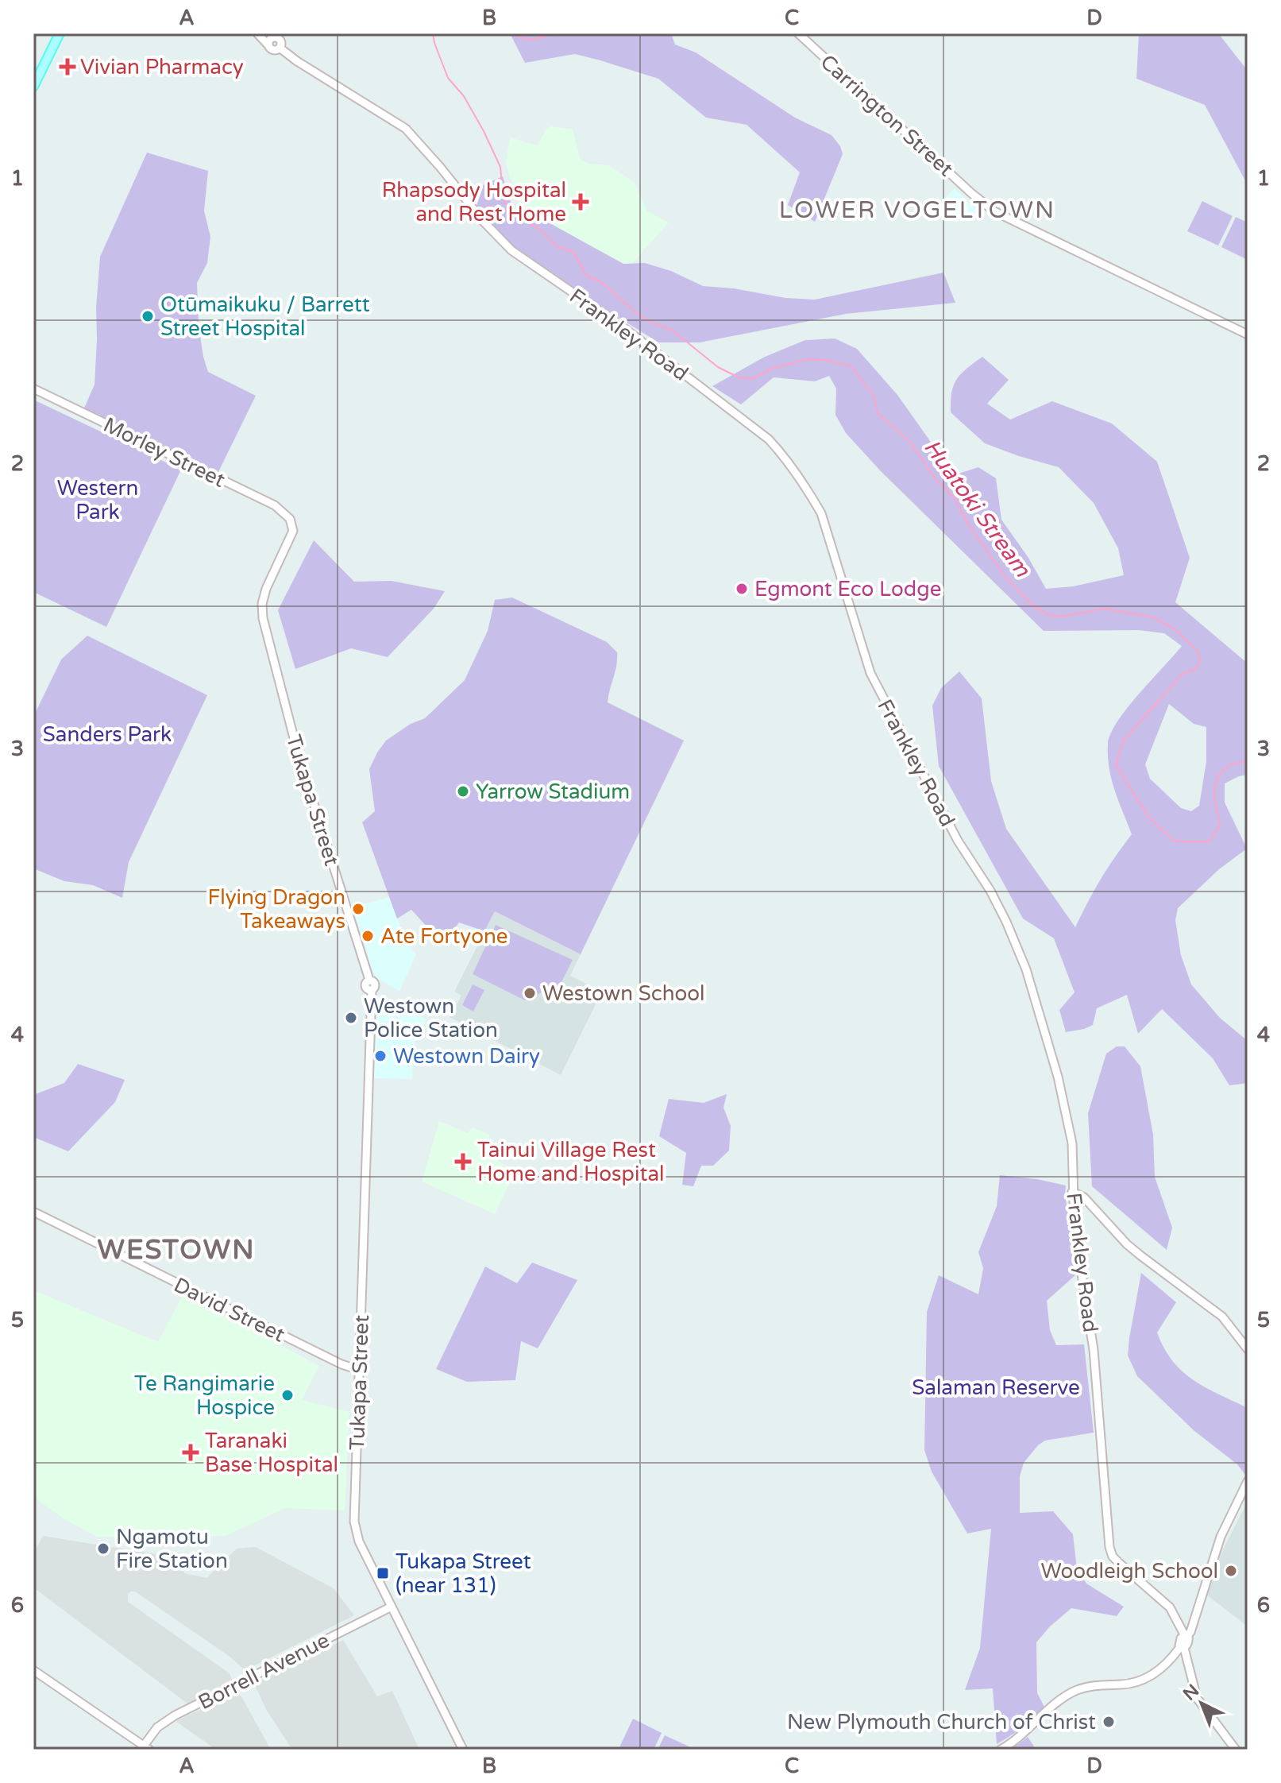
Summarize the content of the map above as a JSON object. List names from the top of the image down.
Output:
{
  "streets": {
    "street": [
      "Carrington Street",
      "Frankley Road",
      "Morley Street",
      "Tukapa Street",
      "David Street",
      "Borrell Avenue"
    ]
  },
  "crossings": [
    ["Morley Street", "Tukapa Street"],
    ["Tukapa Street", "David Street"],
    ["Tukapa Street", "Borrell Avenue"]
  ],
  "districts": ["LOWER VOGELTOWN", "WESTOWN"],
  "water": ["Huatoki Stream"],
  "parks": ["Western Park", "Sanders Park", "Salaman Reserve"],
  "places": {
    "health": [
      "Vivian Pharmacy",
      "Rhapsody Hospital and Rest Home",
      "Tainui Village Rest Home and Hospital",
      "Taranaki Base Hospital"
    ],
    "other": [
      "Otūmaikuku / Barrett Street Hospital",
      "Egmont Eco Lodge",
      "Yarrow Stadium",
      "Flying Dragon Takeaways",
      "Ate Fortyone",
      "Westown School",
      "Westown Police Station",
      "Westown Dairy",
      "Te Rangimarie Hospice",
      "Ngamotu Fire Station",
      "Woodleigh School",
      "New Plymouth Church of Christ"
    ],
    "transit": ["Tukapa Street (near 131)"]
  },
  "north": "top left",
  "grid": {
    "columns": [
      "A",
      "B",
      "C",
      "D"
    ],
    "rows": [
      "1",
      "2",
      "3",
      "4",
      "5",
      "6"
    ]
  }
}
